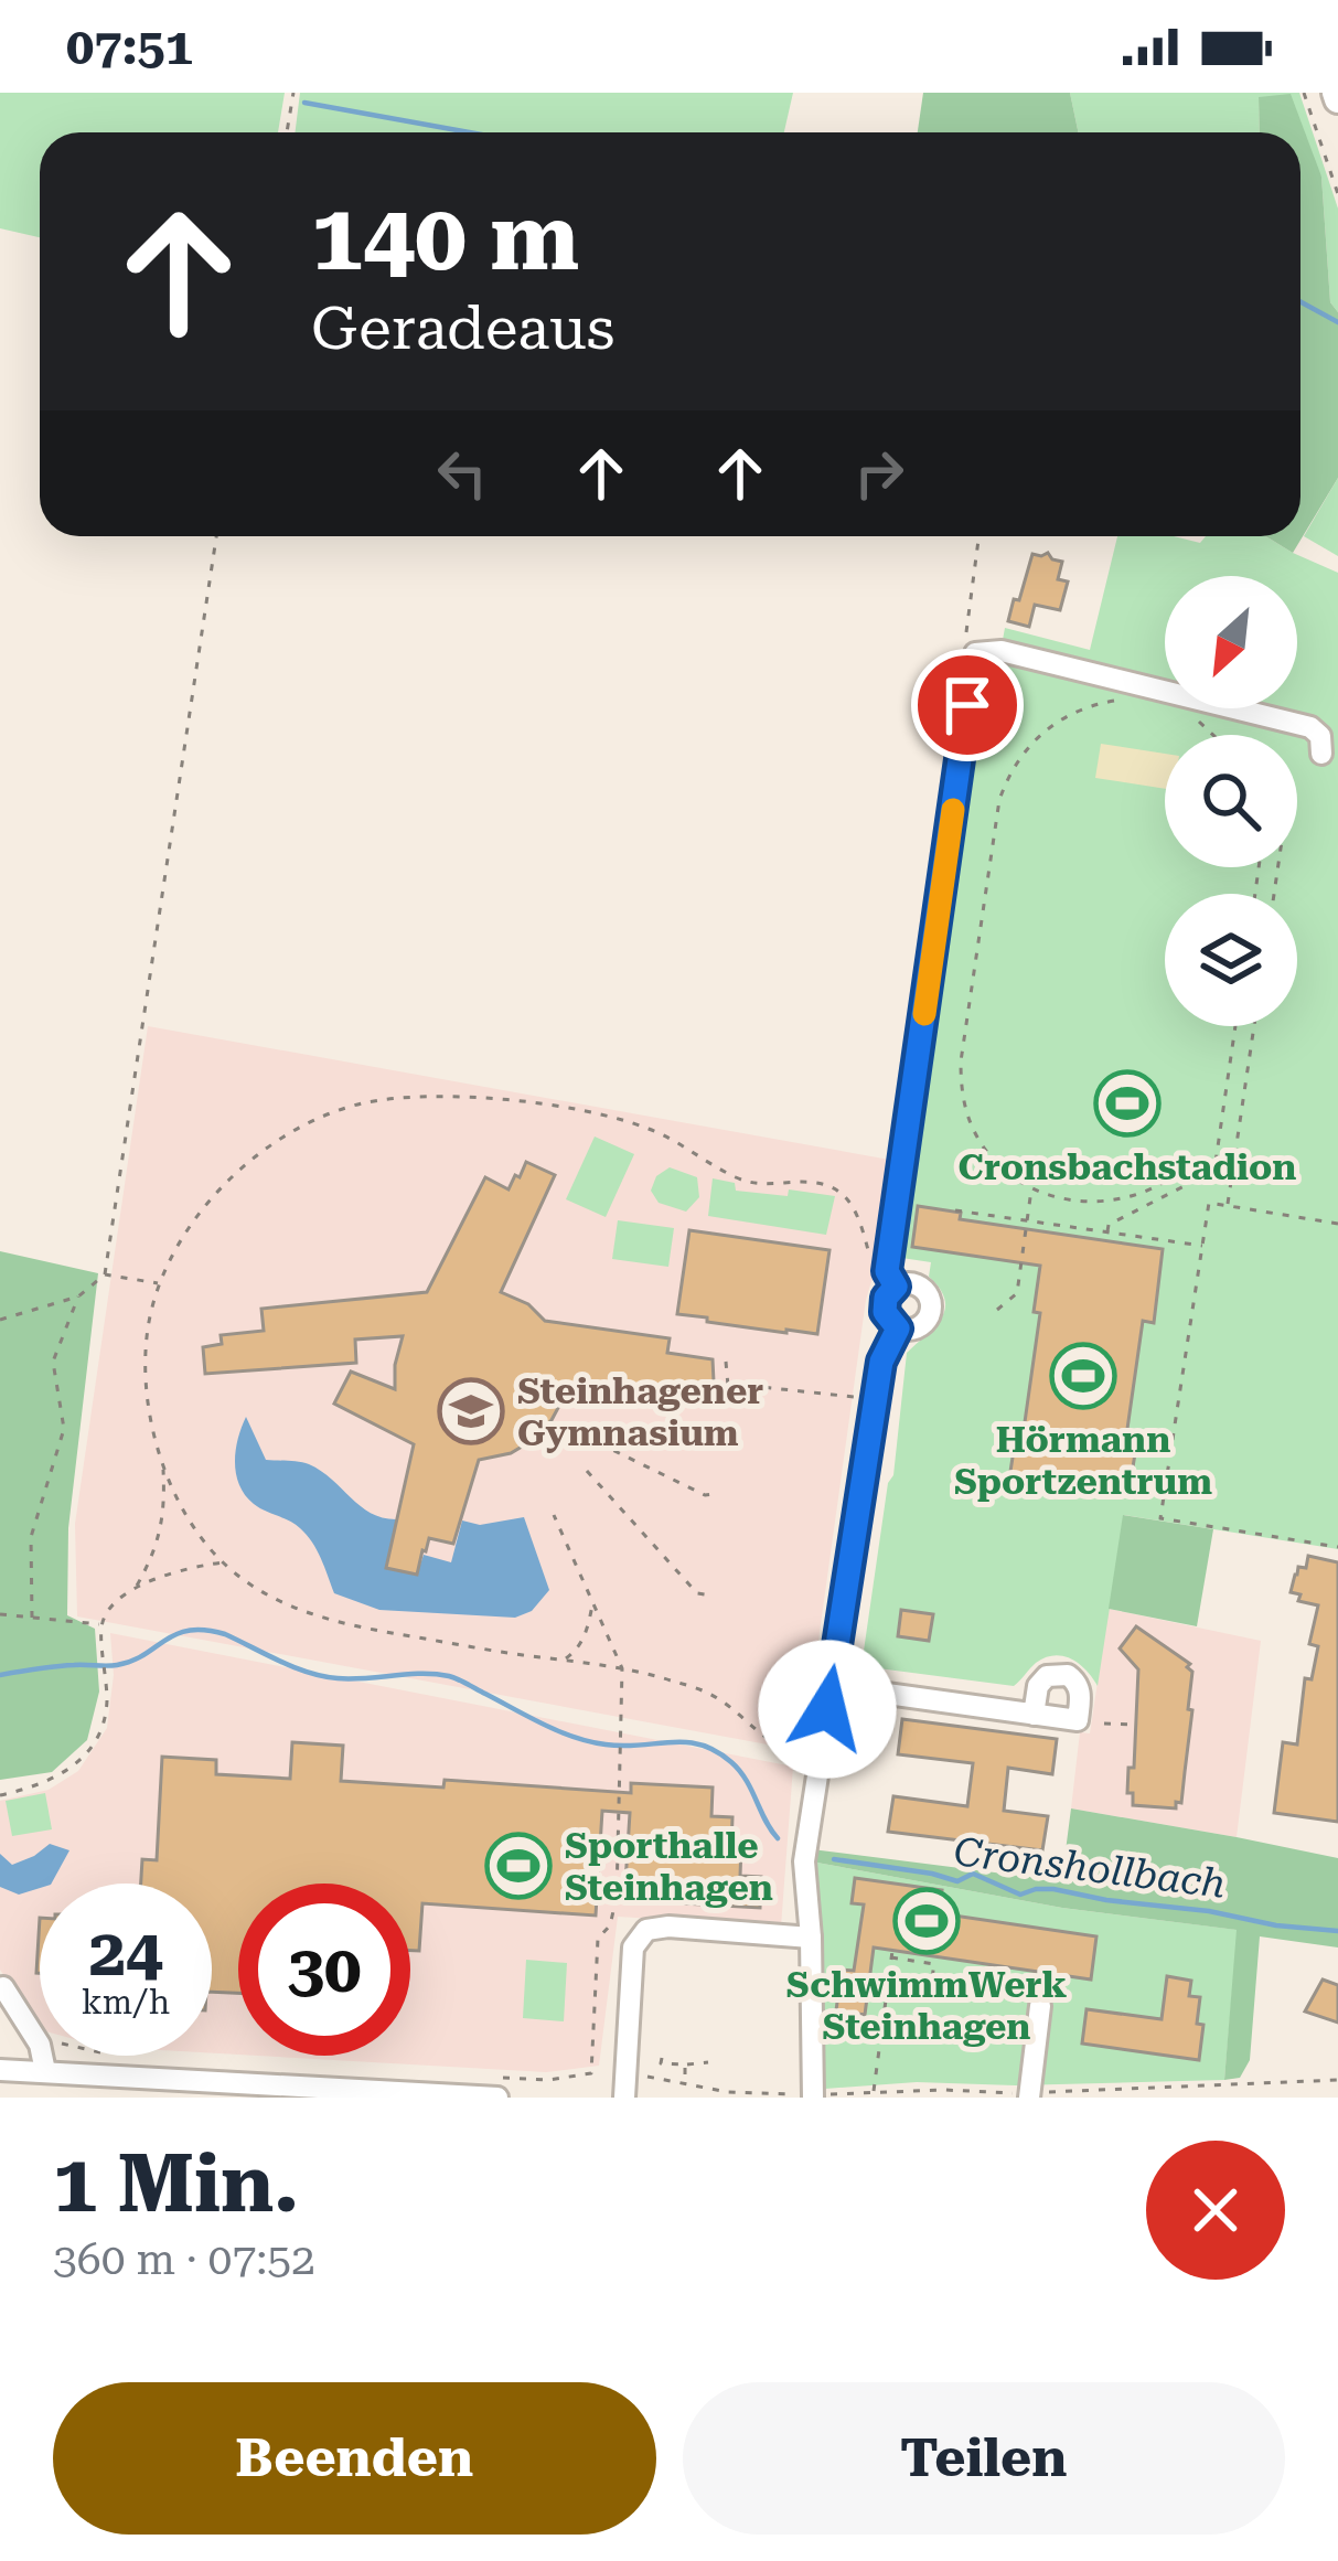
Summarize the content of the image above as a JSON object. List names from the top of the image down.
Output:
{
  "water": ["Cronshollbach"],
  "places": {
    "sports": [
      "Cronsbachstadion",
      "Hörmann Sportzentrum",
      "Sporthalle Steinhagen",
      "SchwimmWerk Steinhagen"
    ],
    "school or university": ["Steinhagener Gymnasium"]
  },
  "north": "bottom left",
  "page": {
    "status": "07:51",
    "turn": ["140 m", "Geradeaus"],
    "speed": "24 km/h",
    "limit": "30",
    "heading": ["1 Min.", "360 m · 07:52"],
    "buttons": ["Beenden", "Teilen"]
  }
}
